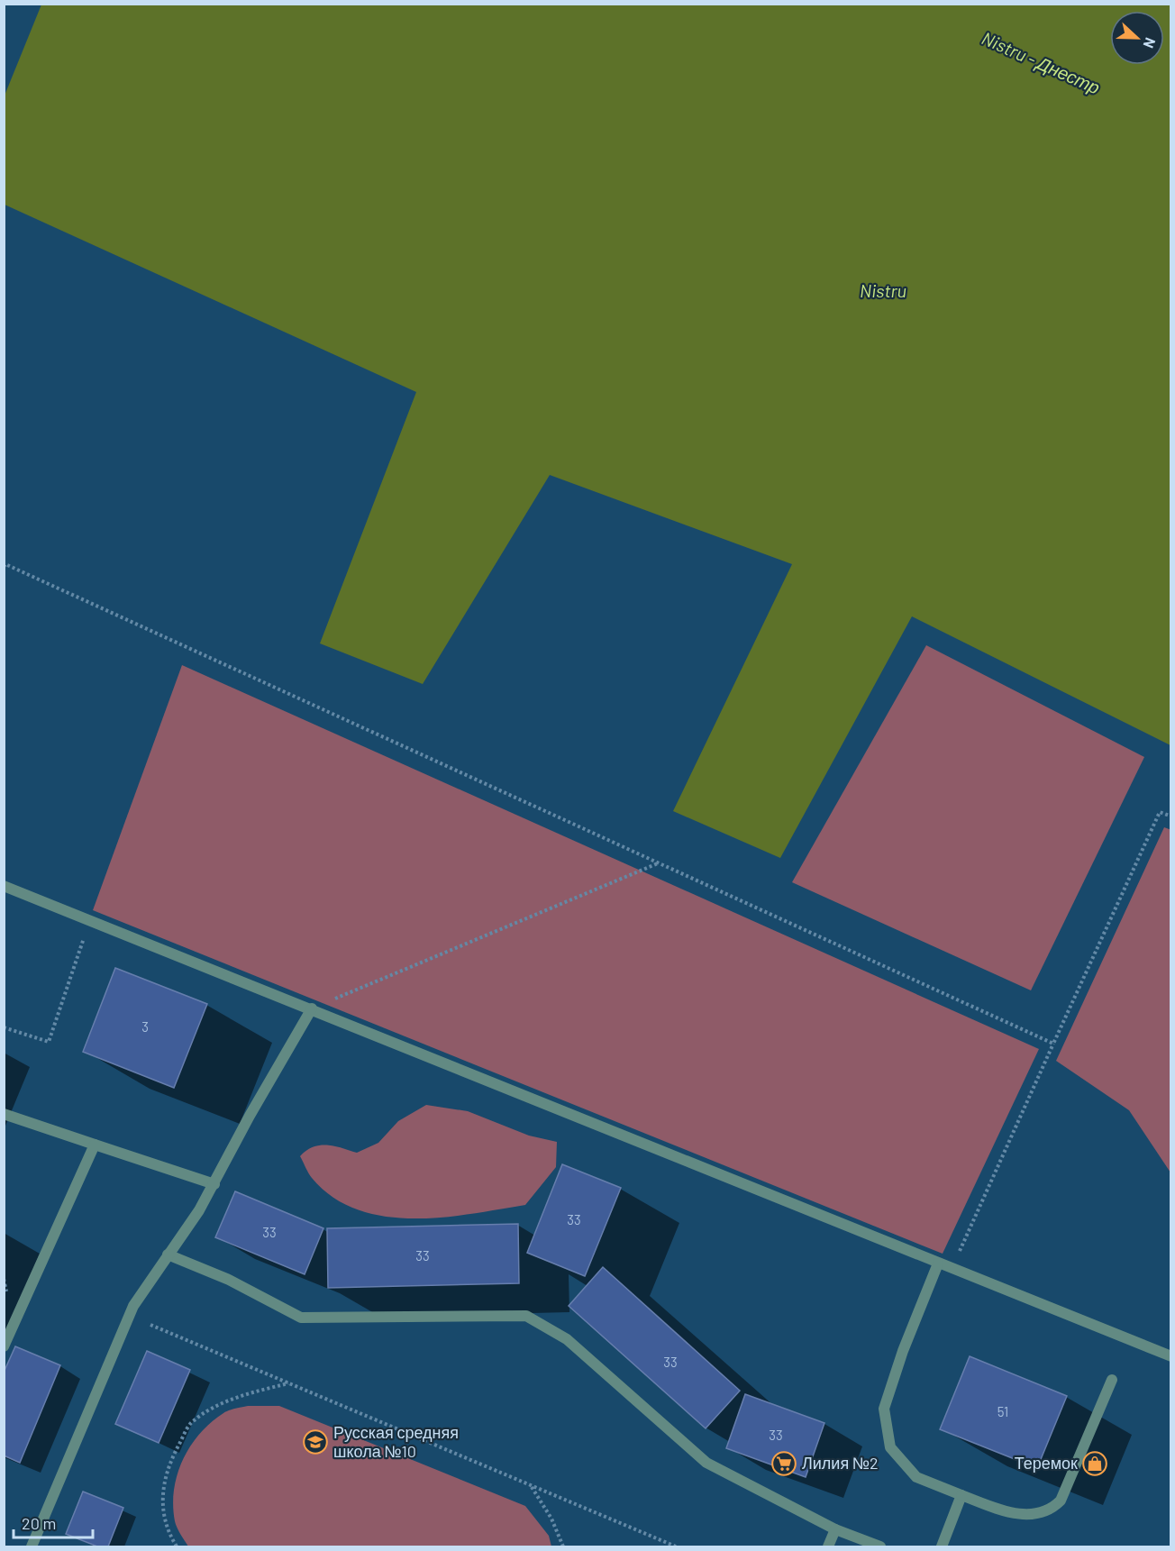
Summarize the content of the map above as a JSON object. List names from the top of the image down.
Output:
{
  "water": ["Nistru - Днестр", "Nistru"],
  "places": {
    "school or university": ["Русская средняя школа №10"],
    "supermarket": ["Лилия №2"],
    "shop": ["Теремок"]
  },
  "house_numbers": [
    "3",
    "33",
    "33",
    "33",
    "33",
    "51",
    "33"
  ],
  "scale_bar": "20 m",
  "north": "right"
}
